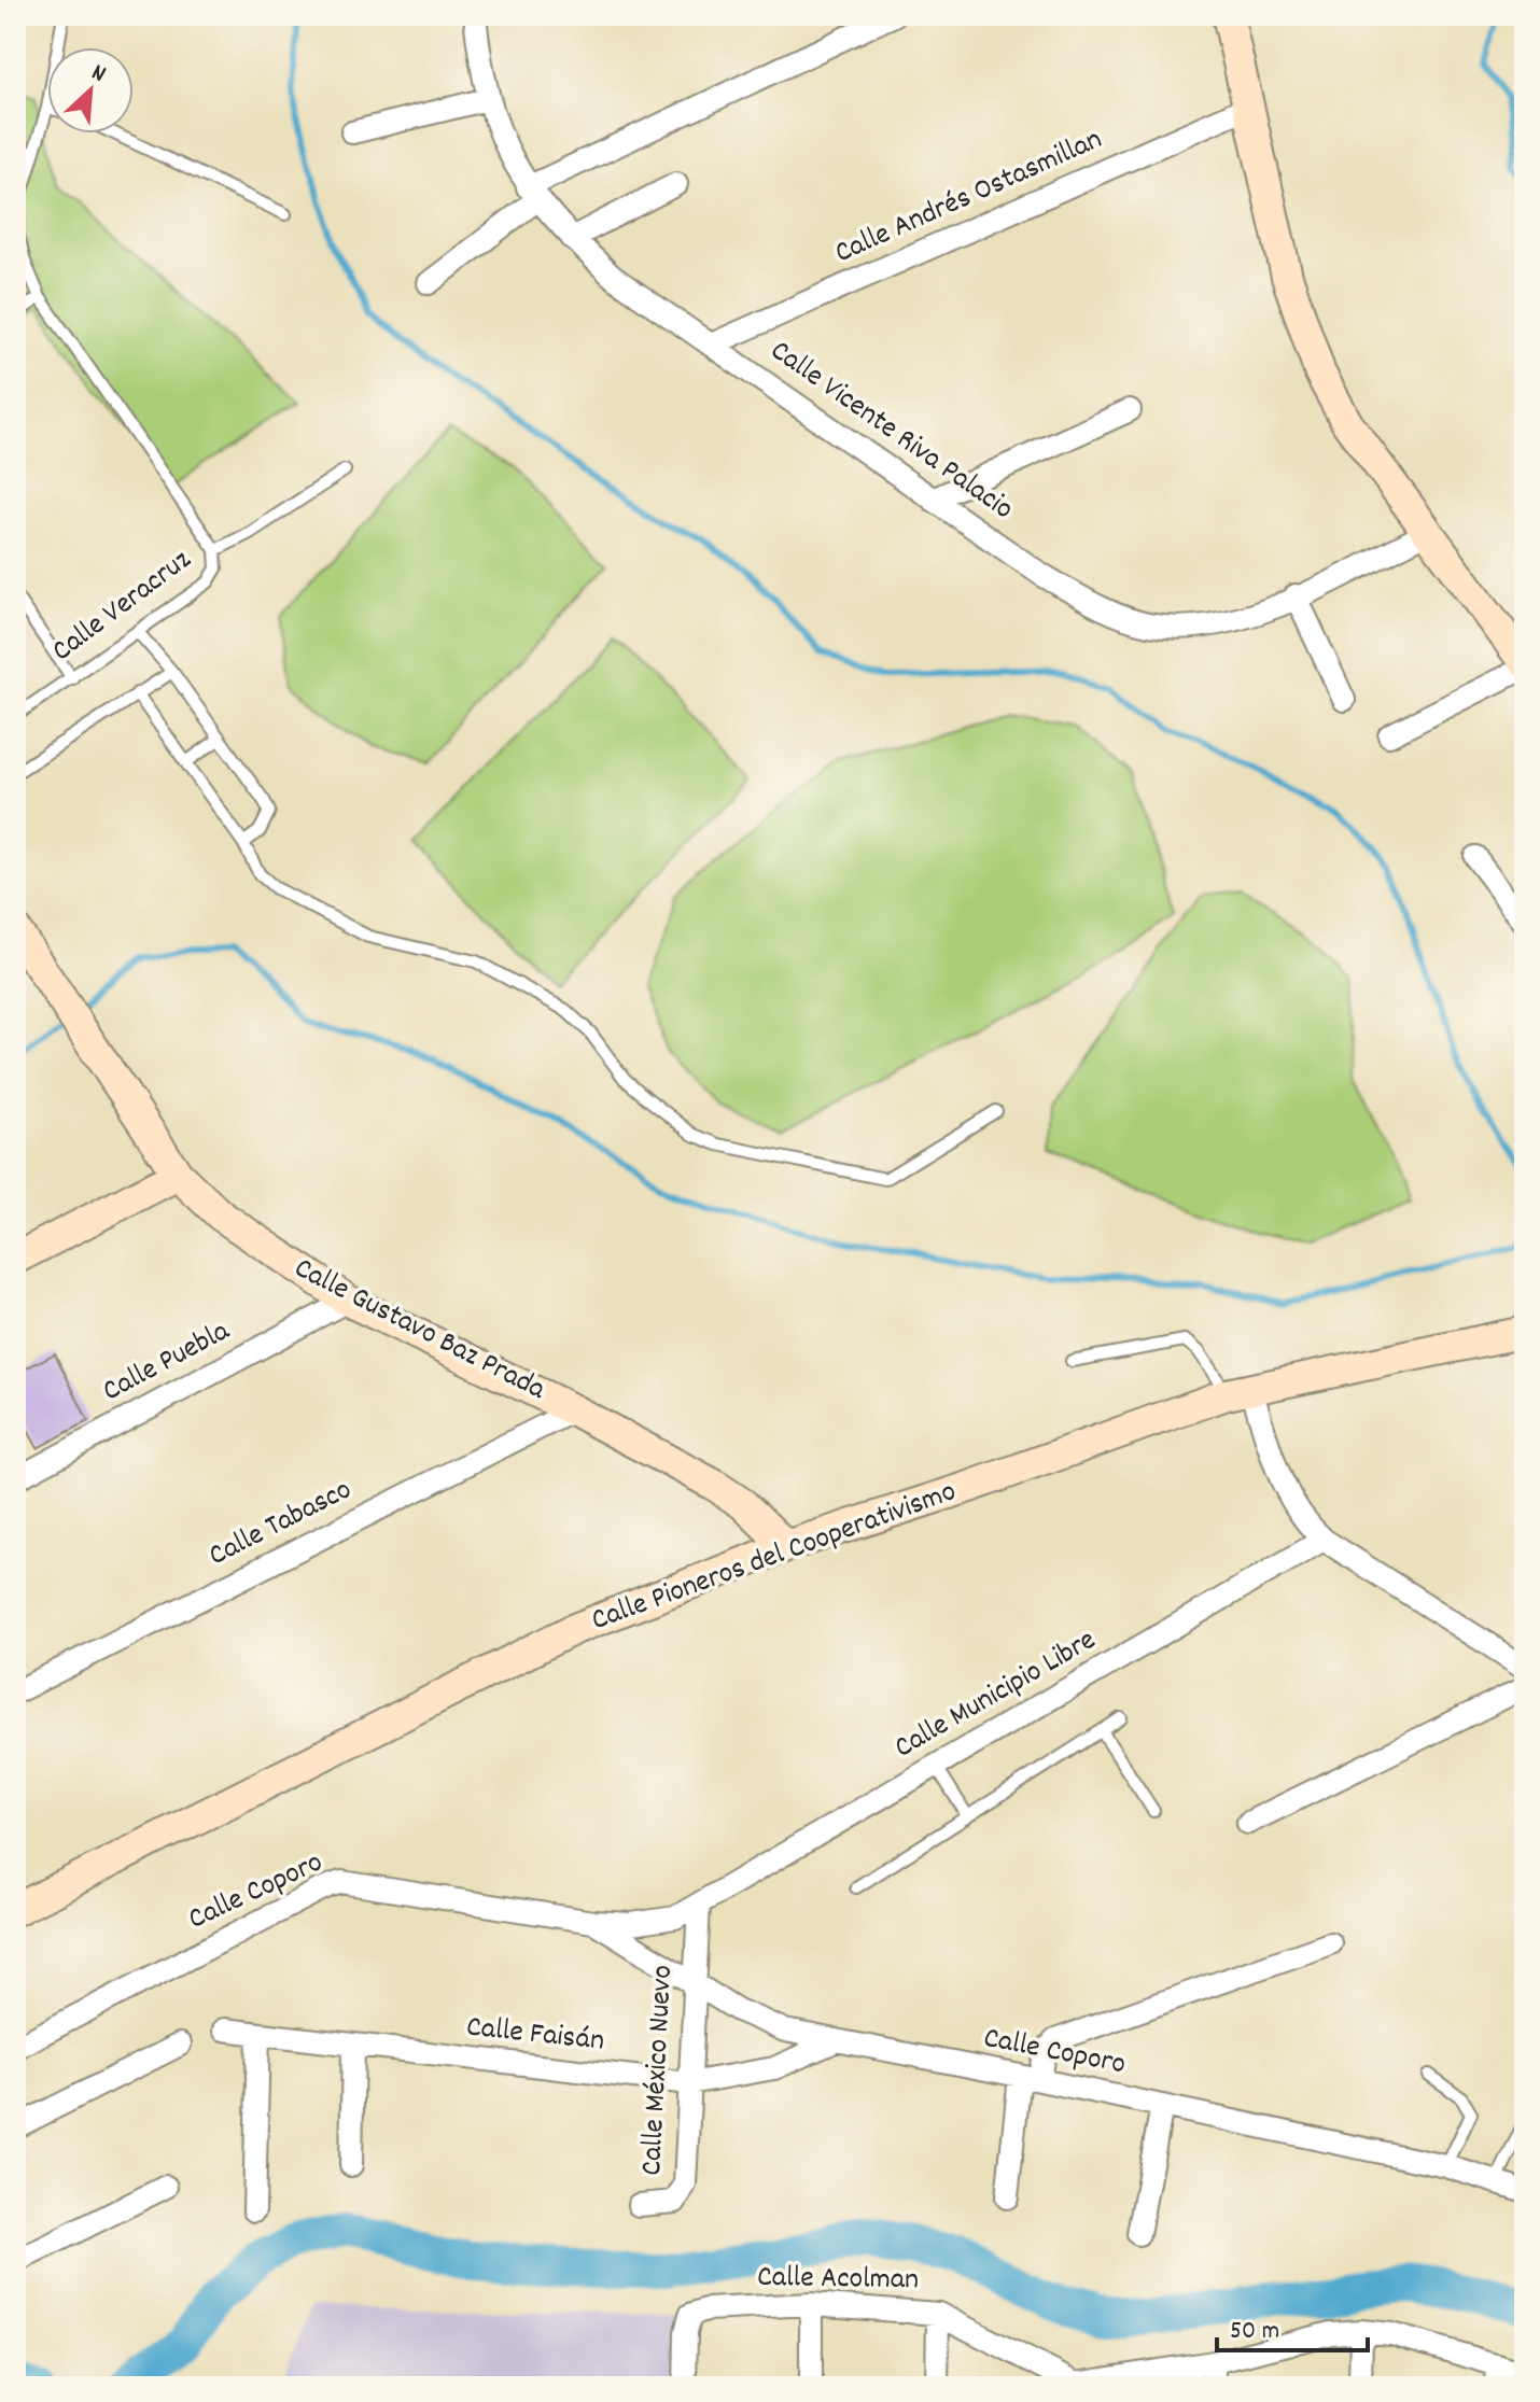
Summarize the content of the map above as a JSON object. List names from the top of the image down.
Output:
{
  "streets": {
    "street": [
      "Calle Andrés Ostasmillan",
      "Calle Vicente Riva Palacio",
      "Calle Gustavo Baz Prada",
      "Calle Puebla",
      "Calle Tabasco",
      "Calle Pioneros del Cooperativismo",
      "Calle Municipio Libre",
      "Calle Coporo",
      "Calle Faisán",
      "Calle México Nuevo",
      "Calle Acolman"
    ],
    "lane": ["Calle Veracruz"]
  },
  "crossings": [
    ["Calle Andrés Ostasmillan", "Calle Vicente Riva Palacio"],
    ["Calle Gustavo Baz Prada", "Calle Puebla"],
    ["Calle Gustavo Baz Prada", "Calle Tabasco"],
    ["Calle Gustavo Baz Prada", "Calle Pioneros del Cooperativismo"],
    ["Calle Municipio Libre", "Calle Coporo"],
    ["Calle Municipio Libre", "Calle México Nuevo"],
    ["Calle Coporo", "Calle Faisán"],
    ["Calle Coporo", "Calle México Nuevo"],
    ["Calle Faisán", "Calle México Nuevo"]
  ],
  "scale_bar": "50 m",
  "north": "top right"
}
